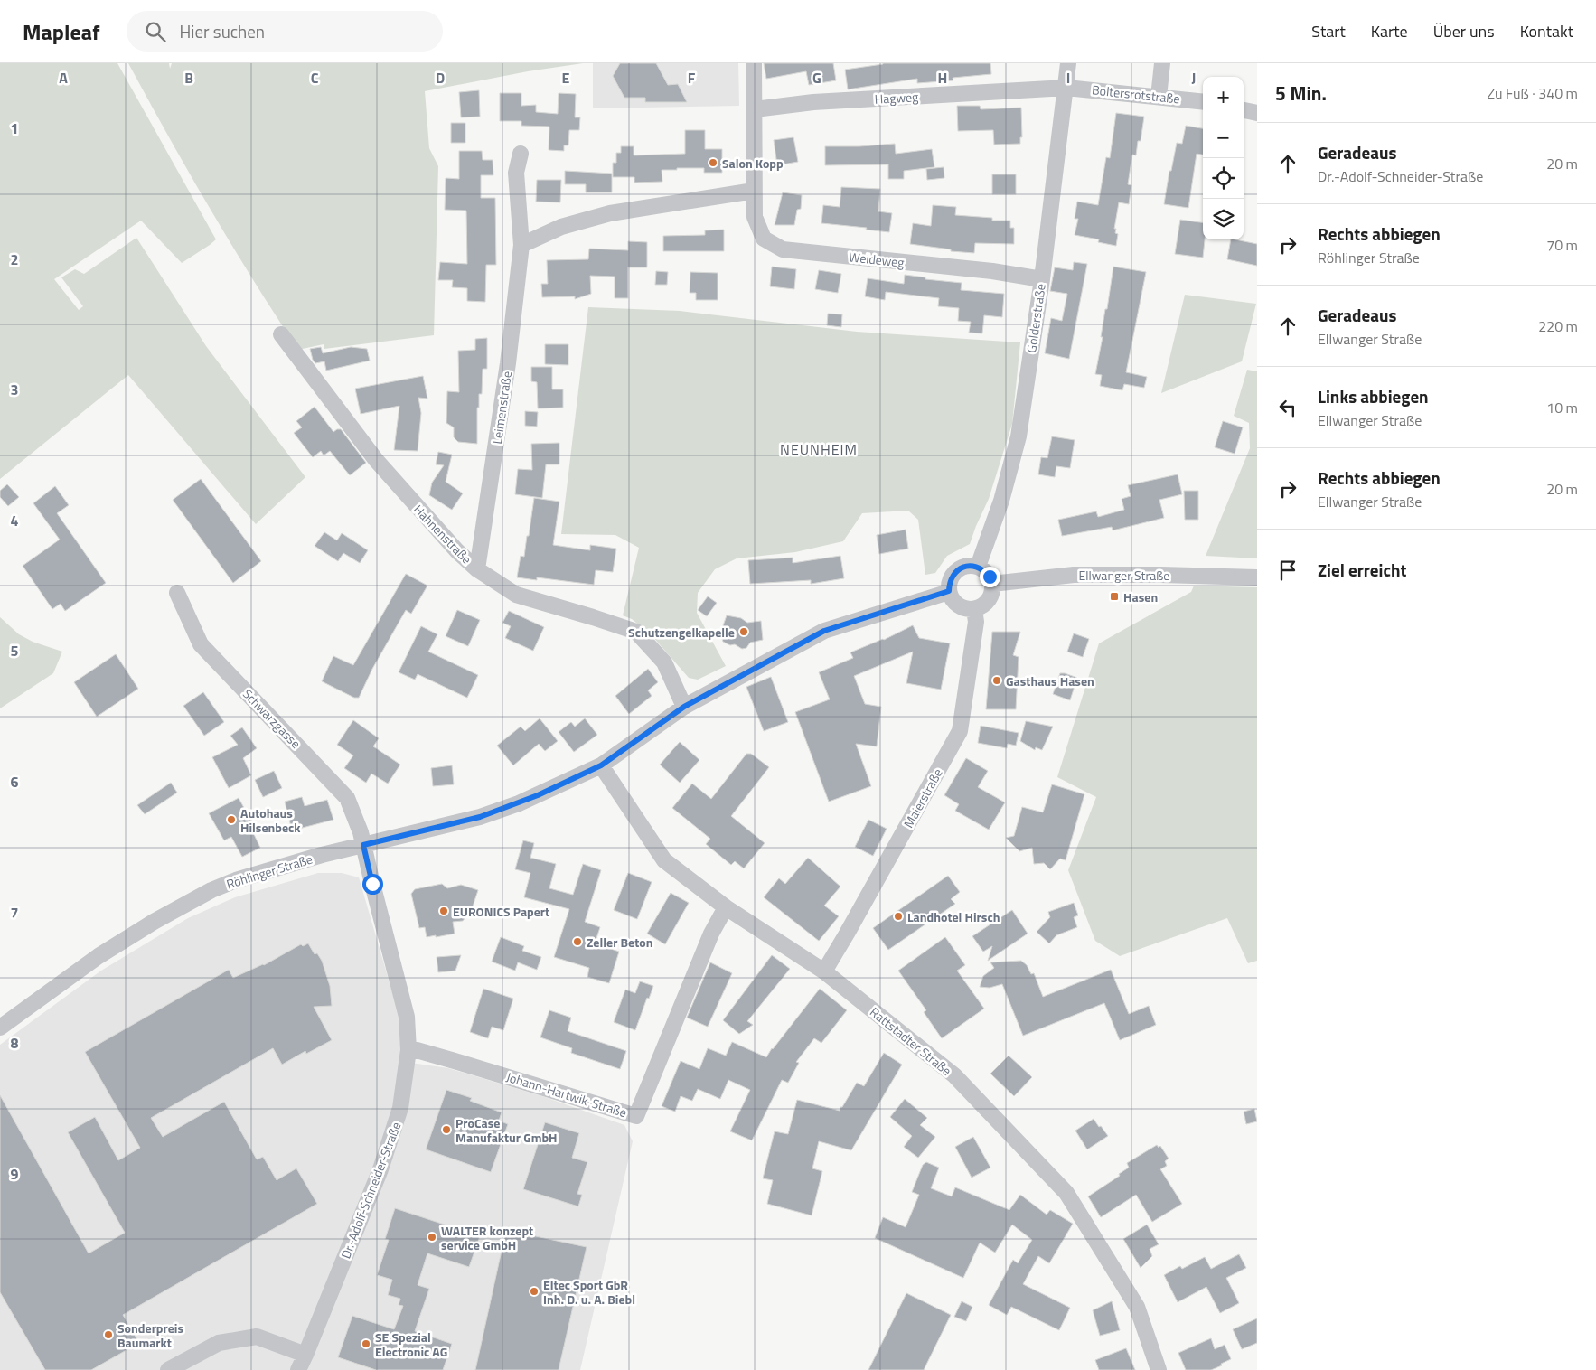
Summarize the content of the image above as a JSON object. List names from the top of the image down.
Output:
{
  "streets": {
    "street": [
      "Boltersrotstraße",
      "Hagweg",
      "Weideweg",
      "Golderstraße",
      "Leimenstraße",
      "Hahnenstraße",
      "Ellwanger Straße",
      "Schwarzgasse",
      "Maierstraße",
      "Röhlinger Straße",
      "Rattstadter Straße",
      "Johann-Hartwik-Straße",
      "Dr.-Adolf-Schneider-Straße"
    ]
  },
  "crossings": [
    ["Boltersrotstraße", "Hagweg"],
    ["Boltersrotstraße", "Golderstraße"],
    ["Hagweg", "Weideweg"],
    ["Hagweg", "Golderstraße"],
    ["Weideweg", "Golderstraße"],
    ["Golderstraße", "Ellwanger Straße"],
    ["Golderstraße", "Maierstraße"],
    ["Leimenstraße", "Hahnenstraße"],
    ["Ellwanger Straße", "Maierstraße"],
    ["Schwarzgasse", "Röhlinger Straße"],
    ["Schwarzgasse", "Dr.-Adolf-Schneider-Straße"],
    ["Maierstraße", "Rattstadter Straße"],
    ["Röhlinger Straße", "Rattstadter Straße"],
    ["Röhlinger Straße", "Dr.-Adolf-Schneider-Straße"],
    ["Rattstadter Straße", "Johann-Hartwik-Straße"],
    ["Johann-Hartwik-Straße", "Dr.-Adolf-Schneider-Straße"]
  ],
  "districts": ["NEUNHEIM"],
  "places": {
    "other": [
      "Salon Kopp",
      "Schutzengelkapelle",
      "Gasthaus Hasen",
      "Autohaus Hilsenbeck",
      "EURONICS Papert",
      "Landhotel Hirsch",
      "Zeller Beton",
      "ProCase Manufaktur GmbH",
      "WALTER konzept service GmbH",
      "Eltec Sport GbR Inh. D. u. A. Biebl",
      "Sonderpreis Baumarkt",
      "SE Spezial Electronic AG"
    ],
    "transit": ["Hasen"]
  },
  "page": {
    "header": "Mapleaf",
    "search": "Hier suchen",
    "nav": [
      "Start",
      "Karte",
      "Über uns",
      "Kontakt"
    ],
    "heading": ["5 Min.", "Zu Fuß · 340 m"],
    "map_buttons": ["+", "−"],
    "list": [
      ["Geradeaus", "Dr.-Adolf-Schneider-Straße", "20 m"],
      ["Rechts abbiegen", "Röhlinger Straße", "70 m"],
      ["Geradeaus", "Ellwanger Straße", "220 m"],
      ["Links abbiegen", "Ellwanger Straße", "10 m"],
      ["Rechts abbiegen", "Ellwanger Straße", "20 m"],
      "Ziel erreicht"
    ]
  },
  "grid": {
    "columns": [
      "A",
      "B",
      "C",
      "D",
      "E",
      "F",
      "G",
      "H",
      "I",
      "J"
    ],
    "rows": [
      "1",
      "2",
      "3",
      "4",
      "5",
      "6",
      "7",
      "8",
      "9"
    ]
  }
}
